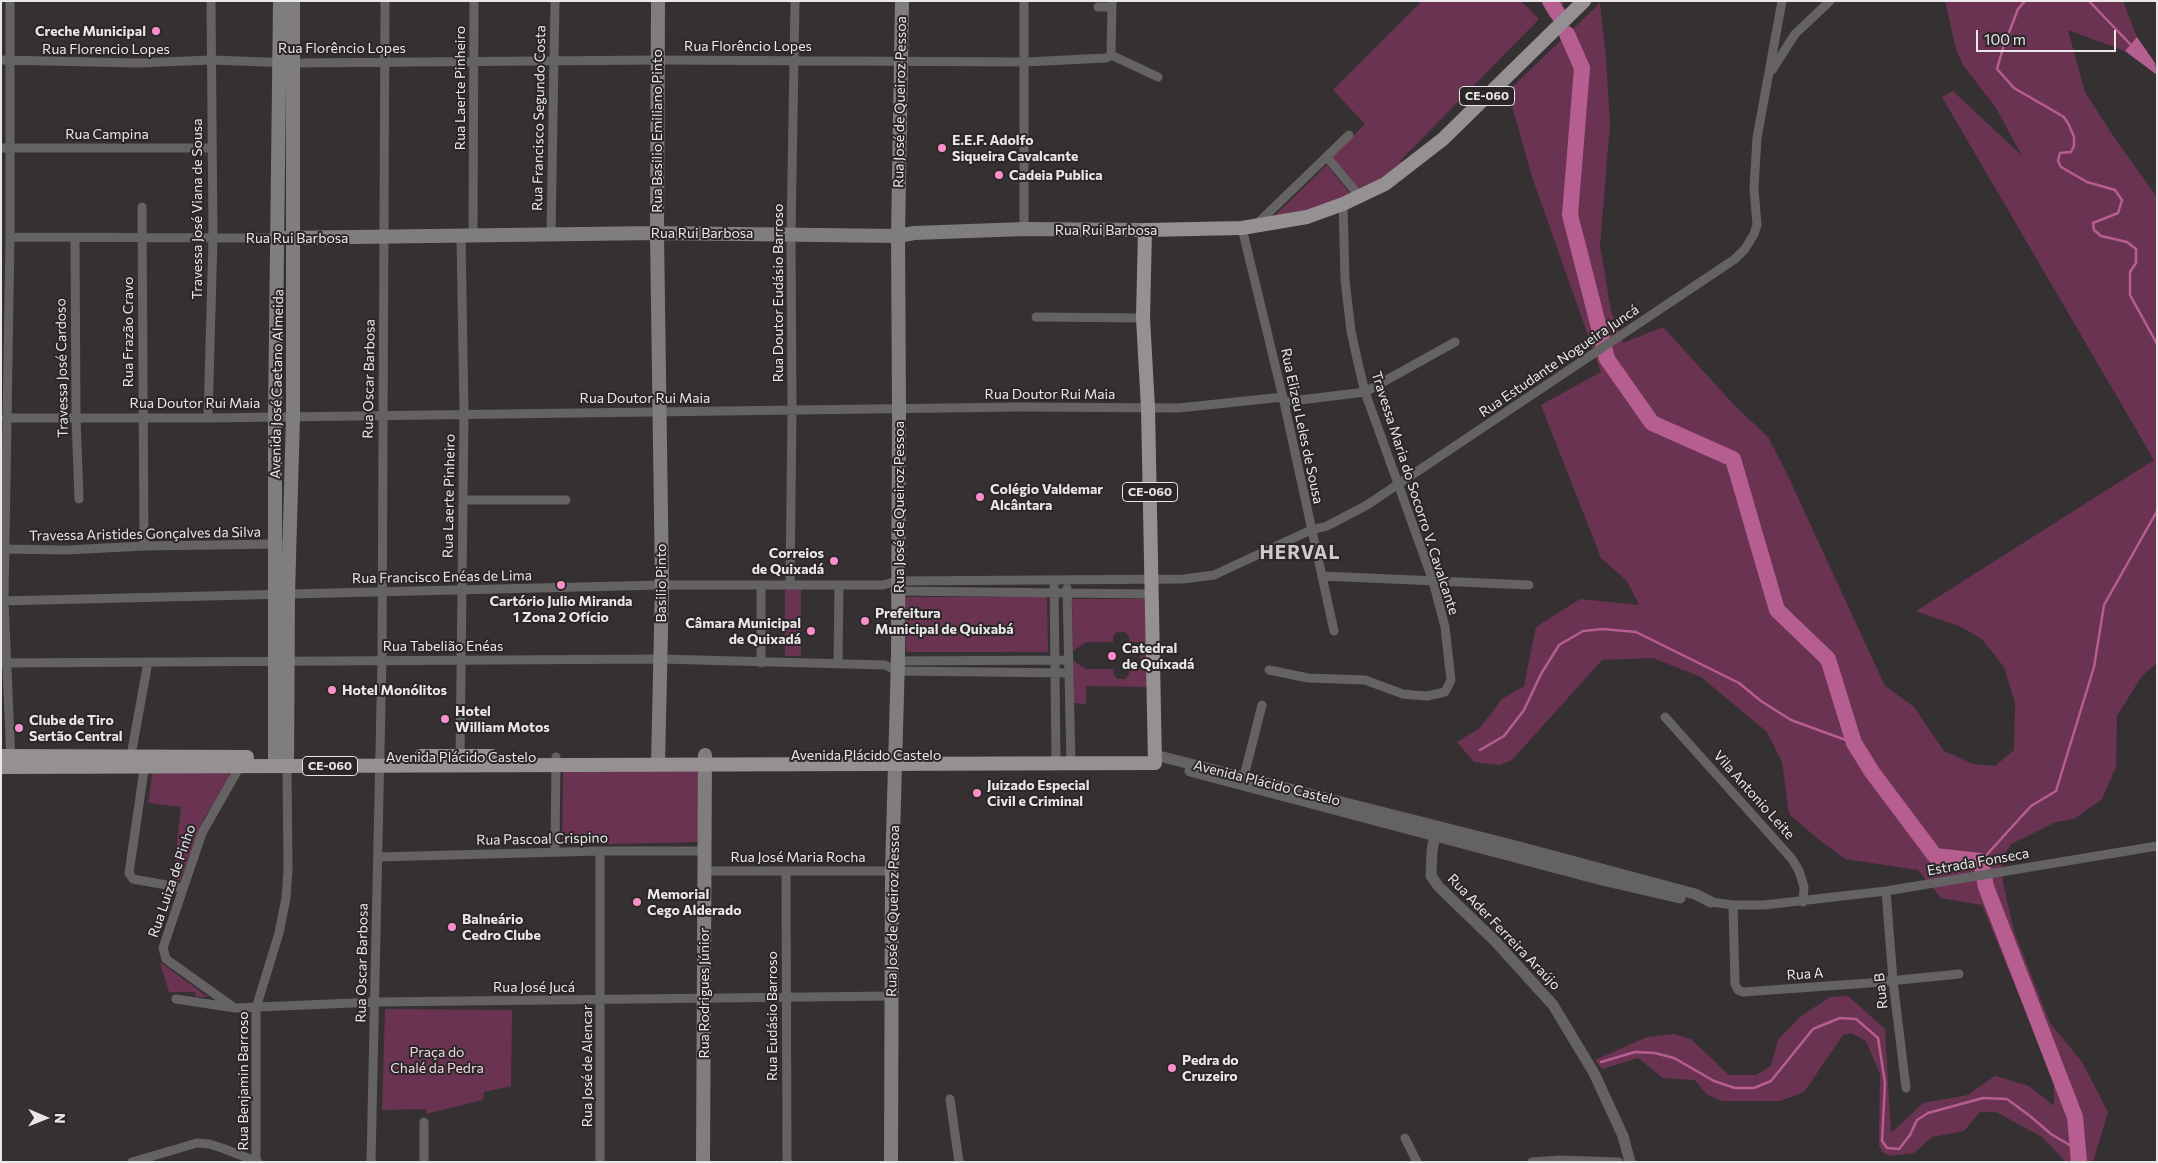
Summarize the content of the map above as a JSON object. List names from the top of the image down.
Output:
{
  "streets": {
    "main road": [
      "CE-060",
      "Rua José de Queiroz Pessoa",
      "Rua Basilio Emiliano Pinto",
      "Rua Rui Barbosa",
      "Avenida José Caetano Almeida",
      "Basilio Pinto",
      "Avenida Plácido Castelo",
      "Rua Rodrigues Júnior"
    ],
    "street": [
      "Rua Florêncio Lopes",
      "Rua Florencio Lopes",
      "Rua Laerte Pinheiro",
      "Rua Francisco Segundo Costa",
      "Rua Campina",
      "Travessa José Viana de Sousa",
      "Rua Doutor Eudásio Barroso",
      "Rua Frazão Cravo",
      "Rua Estudante Nogueira Juncá",
      "Travessa José Cardoso",
      "Rua Oscar Barbosa",
      "Rua Doutor Rui Maia",
      "Rua Elizeu Leles de Sousa",
      "Travessa Maria do Socorro V. Cavalcante",
      "Travessa Aristides Gonçalves da Silva",
      "Rua Francisco Enéas de Lima",
      "Rua Tabelião Enéas",
      "Vila Antonio Leite",
      "Rua Pascoal Crispino",
      "Rua José Maria Rocha",
      "Estrada Fonseca",
      "Rua Luiza de Pinho",
      "Rua Ader Ferreira Araújo",
      "Rua A",
      "Rua José Jucá",
      "Rua B",
      "Rua Eudásio Barroso",
      "Rua José de Alencar",
      "Rua Benjamin Barroso"
    ]
  },
  "crossings": [
    ["Rua Florêncio Lopes", "Rua Florencio Lopes"],
    ["Rua Florêncio Lopes", "Rua Laerte Pinheiro"],
    ["Rua Florêncio Lopes", "Rua José de Queiroz Pessoa"],
    ["Rua Florêncio Lopes", "Rua Francisco Segundo Costa"],
    ["Rua Florêncio Lopes", "Rua Basilio Emiliano Pinto"],
    ["Rua Florêncio Lopes", "Travessa José Viana de Sousa"],
    ["Rua Florêncio Lopes", "Rua Doutor Eudásio Barroso"],
    ["Rua Florêncio Lopes", "Rua Oscar Barbosa"],
    ["Rua Florêncio Lopes", "Avenida José Caetano Almeida"],
    ["Rua Florencio Lopes", "Travessa José Viana de Sousa"],
    ["Rua Laerte Pinheiro", "Rua Rui Barbosa"],
    ["Rua Laerte Pinheiro", "Rua Doutor Rui Maia"],
    ["Rua Laerte Pinheiro", "Rua Francisco Enéas de Lima"],
    ["Rua Laerte Pinheiro", "Rua Tabelião Enéas"],
    ["Rua Laerte Pinheiro", "Avenida Plácido Castelo"],
    ["CE-060", "Rua Rui Barbosa"],
    ["CE-060", "Rua Estudante Nogueira Juncá"],
    ["CE-060", "Rua Doutor Rui Maia"],
    ["CE-060", "Avenida Plácido Castelo"],
    ["Rua José de Queiroz Pessoa", "Rua Rui Barbosa"],
    ["Rua José de Queiroz Pessoa", "Rua Estudante Nogueira Juncá"],
    ["Rua José de Queiroz Pessoa", "Rua Doutor Rui Maia"],
    ["Rua José de Queiroz Pessoa", "Rua Francisco Enéas de Lima"],
    ["Rua José de Queiroz Pessoa", "Rua Tabelião Enéas"],
    ["Rua José de Queiroz Pessoa", "Avenida Plácido Castelo"],
    ["Rua José de Queiroz Pessoa", "Rua José Maria Rocha"],
    ["Rua José de Queiroz Pessoa", "Rua José Jucá"],
    ["Rua Francisco Segundo Costa", "Rua Rui Barbosa"],
    ["Rua Basilio Emiliano Pinto", "Rua Rui Barbosa"],
    ["Rua Basilio Emiliano Pinto", "Rua Doutor Rui Maia"],
    ["Rua Basilio Emiliano Pinto", "Basilio Pinto"],
    ["Rua Campina", "Travessa José Viana de Sousa"],
    ["Travessa José Viana de Sousa", "Rua Rui Barbosa"],
    ["Travessa José Viana de Sousa", "Rua Doutor Rui Maia"],
    ["Rua Rui Barbosa", "Rua Doutor Eudásio Barroso"],
    ["Rua Rui Barbosa", "Rua Frazão Cravo"],
    ["Rua Rui Barbosa", "Travessa José Cardoso"],
    ["Rua Rui Barbosa", "Rua Oscar Barbosa"],
    ["Rua Rui Barbosa", "Avenida José Caetano Almeida"],
    ["Rua Rui Barbosa", "Rua Elizeu Leles de Sousa"],
    ["Rua Rui Barbosa", "Travessa Maria do Socorro V. Cavalcante"],
    ["Rua Doutor Eudásio Barroso", "Rua Doutor Rui Maia"],
    ["Rua Doutor Eudásio Barroso", "Rua Francisco Enéas de Lima"],
    ["Rua Frazão Cravo", "Rua Doutor Rui Maia"],
    ["Rua Frazão Cravo", "Travessa Aristides Gonçalves da Silva"],
    ["Rua Estudante Nogueira Juncá", "Rua Elizeu Leles de Sousa"],
    ["Rua Estudante Nogueira Juncá", "Travessa Maria do Socorro V. Cavalcante"],
    ["Rua Estudante Nogueira Juncá", "Rua Francisco Enéas de Lima"],
    ["Travessa José Cardoso", "Rua Doutor Rui Maia"],
    ["Rua Oscar Barbosa", "Rua Doutor Rui Maia"],
    ["Rua Oscar Barbosa", "Rua Francisco Enéas de Lima"],
    ["Rua Oscar Barbosa", "Rua Tabelião Enéas"],
    ["Rua Oscar Barbosa", "Avenida Plácido Castelo"],
    ["Rua Oscar Barbosa", "Rua Pascoal Crispino"],
    ["Rua Oscar Barbosa", "Rua José Jucá"],
    ["Avenida José Caetano Almeida", "Rua Doutor Rui Maia"],
    ["Avenida José Caetano Almeida", "Travessa Aristides Gonçalves da Silva"],
    ["Avenida José Caetano Almeida", "Rua Francisco Enéas de Lima"],
    ["Avenida José Caetano Almeida", "Rua Tabelião Enéas"],
    ["Avenida José Caetano Almeida", "Avenida Plácido Castelo"],
    ["Avenida José Caetano Almeida", "Rua Benjamin Barroso"],
    ["Rua Doutor Rui Maia", "Rua Elizeu Leles de Sousa"],
    ["Rua Doutor Rui Maia", "Travessa Maria do Socorro V. Cavalcante"],
    ["Rua Doutor Rui Maia", "Basilio Pinto"],
    ["Rua Francisco Enéas de Lima", "Basilio Pinto"],
    ["Basilio Pinto", "Rua Tabelião Enéas"],
    ["Basilio Pinto", "Avenida Plácido Castelo"],
    ["Avenida Plácido Castelo", "Vila Antonio Leite"],
    ["Avenida Plácido Castelo", "Estrada Fonseca"],
    ["Avenida Plácido Castelo", "Rua Luiza de Pinho"],
    ["Avenida Plácido Castelo", "Rua Ader Ferreira Araújo"],
    ["Avenida Plácido Castelo", "Rua A"],
    ["Avenida Plácido Castelo", "Rua Rodrigues Júnior"],
    ["Avenida Plácido Castelo", "Rua Benjamin Barroso"],
    ["Vila Antonio Leite", "Estrada Fonseca"],
    ["Rua Pascoal Crispino", "Rua Rodrigues Júnior"],
    ["Rua Pascoal Crispino", "Rua José de Alencar"],
    ["Rua José Maria Rocha", "Rua Rodrigues Júnior"],
    ["Rua José Maria Rocha", "Rua Eudásio Barroso"],
    ["Estrada Fonseca", "Rua B"],
    ["Rua Luiza de Pinho", "Rua José Jucá"],
    ["Rua A", "Rua B"],
    ["Rua José Jucá", "Rua Rodrigues Júnior"],
    ["Rua José Jucá", "Rua Eudásio Barroso"],
    ["Rua José Jucá", "Rua José de Alencar"],
    ["Rua José Jucá", "Rua Benjamin Barroso"]
  ],
  "districts": ["HERVAL"],
  "parks": ["Praça do Chalé da Pedra"],
  "places": [
    "Creche Municipal",
    "E.E.F. Adolfo Siqueira Cavalcante",
    "Cadeia Publica",
    "Colégio Valdemar Alcântara",
    "Correios de Quixadá",
    "Cartório Julio Miranda 1 Zona 2 Ofício",
    "Prefeitura Municipal de Quixabá",
    "Câmara Municipal de Quixadá",
    "Catedral de Quixadá",
    "Hotel Monólitos",
    "Hotel William Motos",
    "Clube de Tiro Sertão Central",
    "Juizado Especial Civil e Criminal",
    "Memorial Cego Alderado",
    "Balneário Cedro Clube",
    "Pedra do Cruzeiro"
  ],
  "scale_bar": "100 m",
  "north": "right"
}
